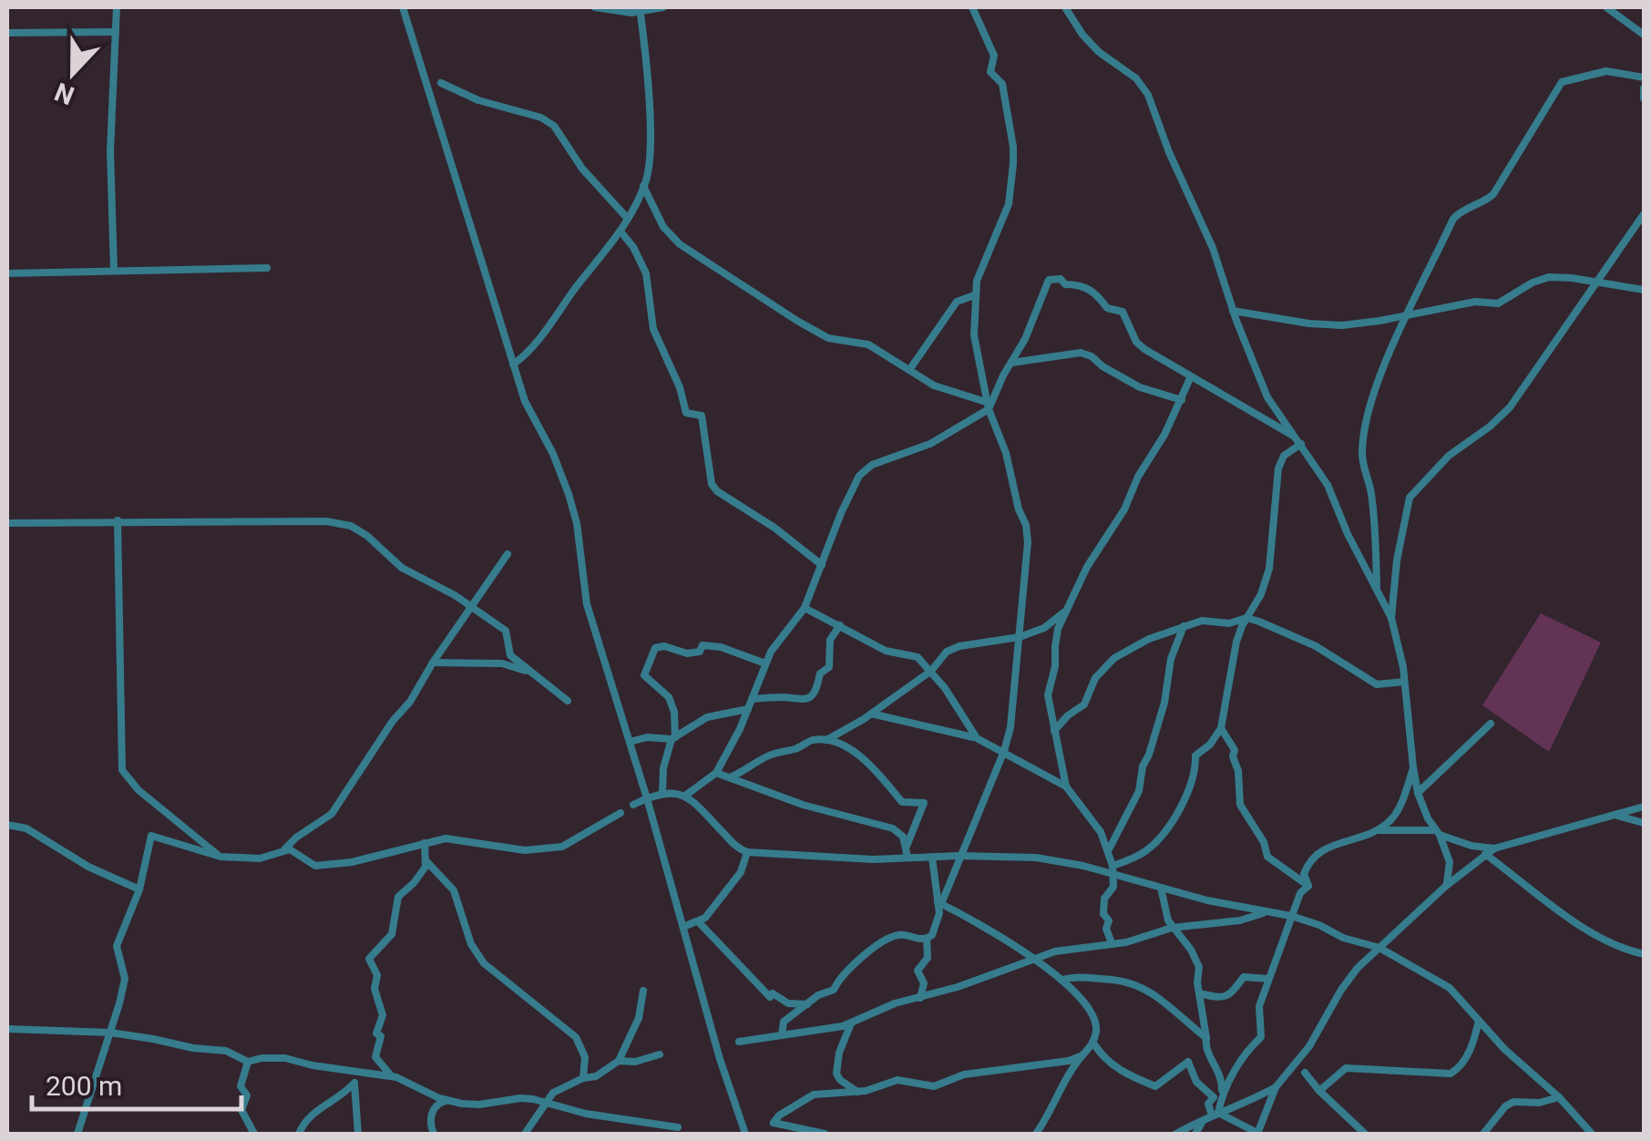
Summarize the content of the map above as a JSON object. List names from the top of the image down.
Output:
{
  "scale_bar": "200 m",
  "north": "bottom"
}
